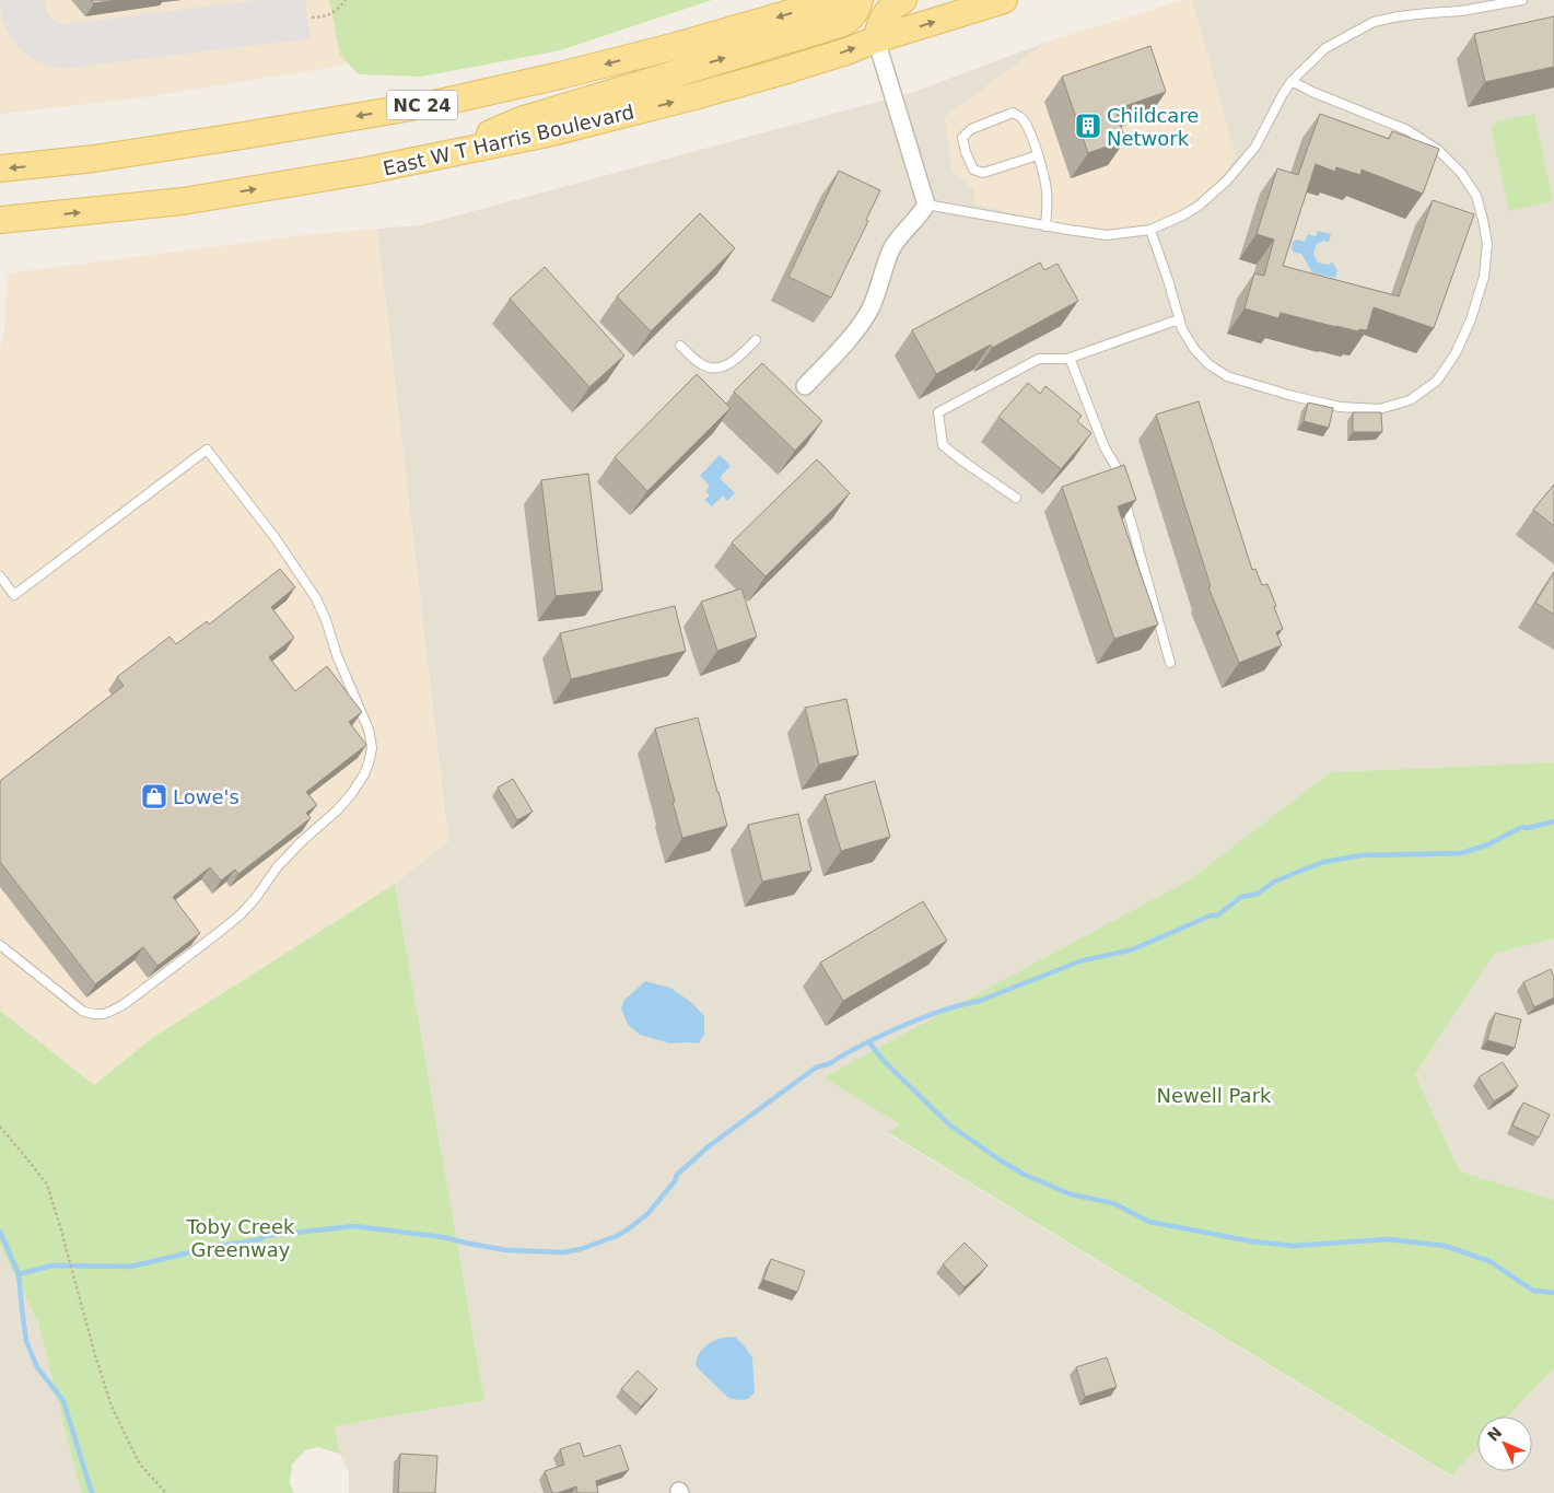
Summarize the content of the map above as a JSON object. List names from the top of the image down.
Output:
{
  "streets": {
    "main road": ["NC 24", "East W T Harris Boulevard"]
  },
  "parks": ["Newell Park", "Toby Creek Greenway"],
  "places": {
    "building": ["Childcare Network"],
    "shop": ["Lowe's"]
  },
  "north": "top left"
}
